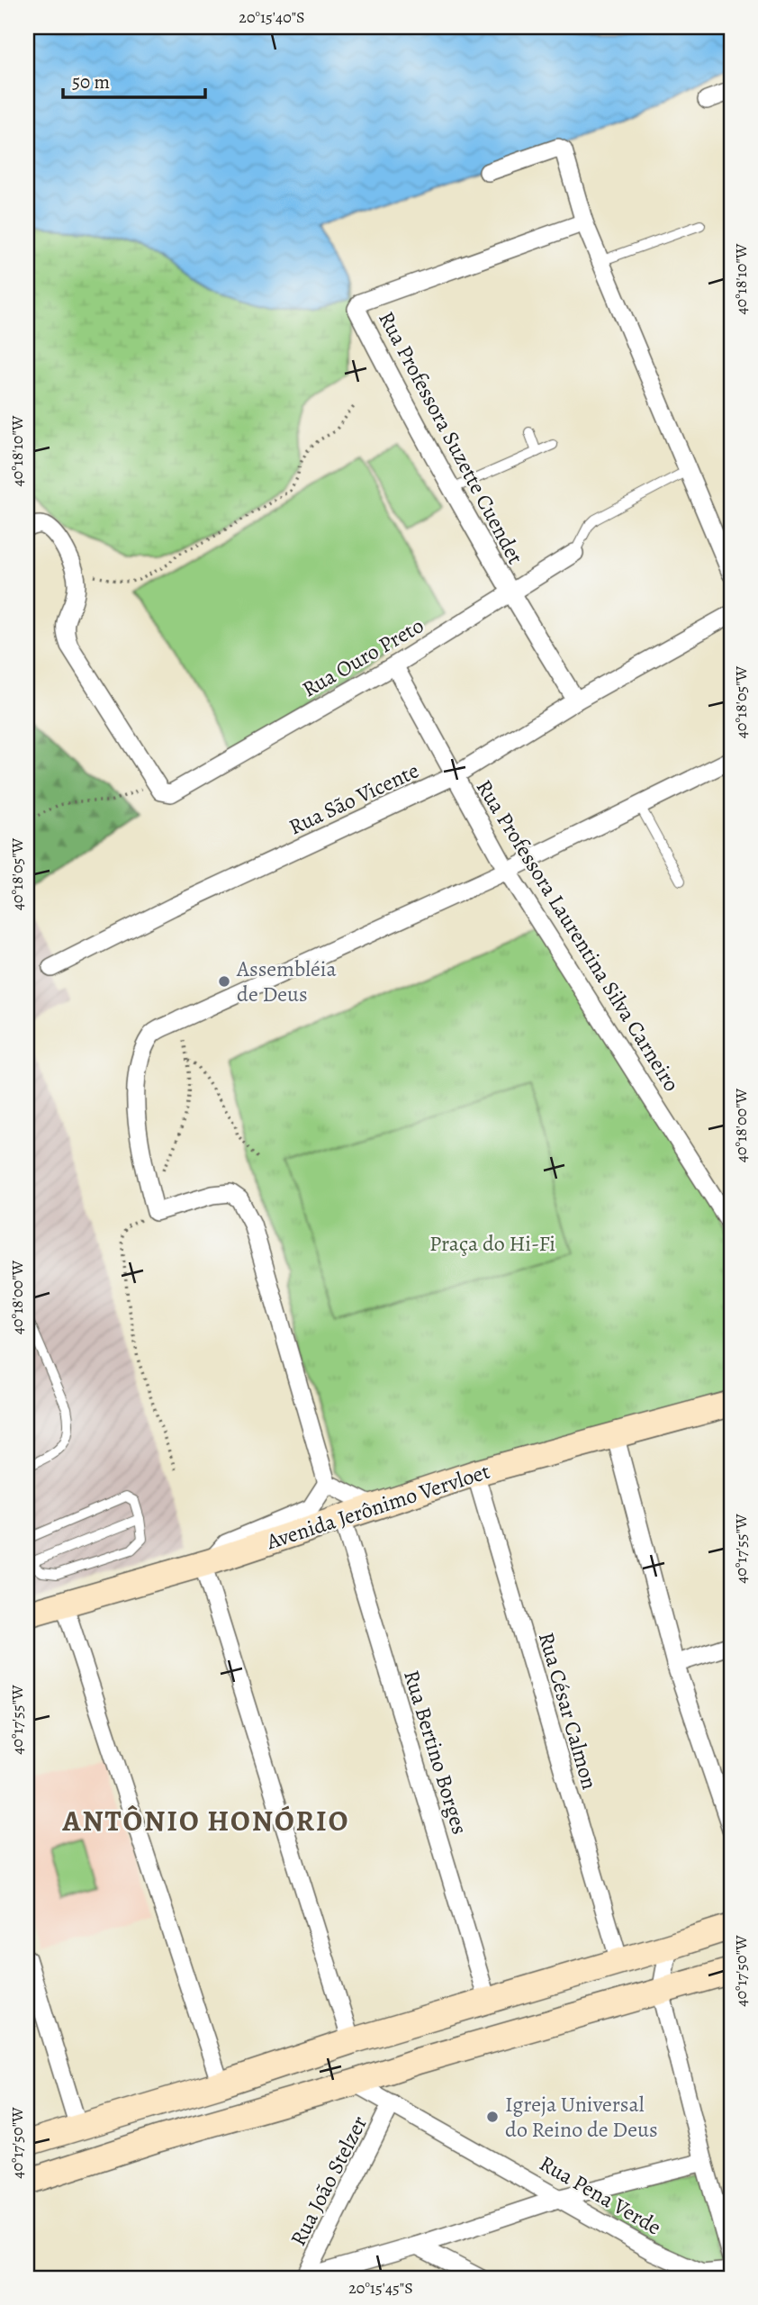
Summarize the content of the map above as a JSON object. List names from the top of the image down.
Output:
{
  "streets": {
    "street": [
      "Rua Professora Suzette Cuendet",
      "Rua Ouro Preto",
      "Rua São Vicente",
      "Rua Professora Laurentina Silva Carneiro",
      "Avenida Jerônimo Vervloet",
      "Rua César Calmon",
      "Rua Bertino Borges",
      "Rua João Stelzer",
      "Rua Pena Verde"
    ]
  },
  "crossings": [
    ["Rua Professora Suzette Cuendet", "Rua Ouro Preto"],
    ["Rua Professora Suzette Cuendet", "Rua São Vicente"],
    ["Rua Ouro Preto", "Rua Professora Laurentina Silva Carneiro"],
    ["Rua São Vicente", "Rua Professora Laurentina Silva Carneiro"],
    ["Avenida Jerônimo Vervloet", "Rua César Calmon"],
    ["Avenida Jerônimo Vervloet", "Rua Bertino Borges"],
    ["Rua João Stelzer", "Rua Pena Verde"]
  ],
  "districts": ["ANTÔNIO HONÓRIO"],
  "parks": ["Praça do Hi-Fi"],
  "places": ["Assembléia de Deus", "Igreja Universal do Reino de Deus"],
  "scale_bar": "50 m",
  "coordinates": [
    "20°15'40\"S",
    "40°18'10\"W",
    "40°18'05\"W",
    "40°18'00\"W",
    "40°17'55\"W",
    "40°17'50\"W",
    "20°15'45\"S"
  ]
}
